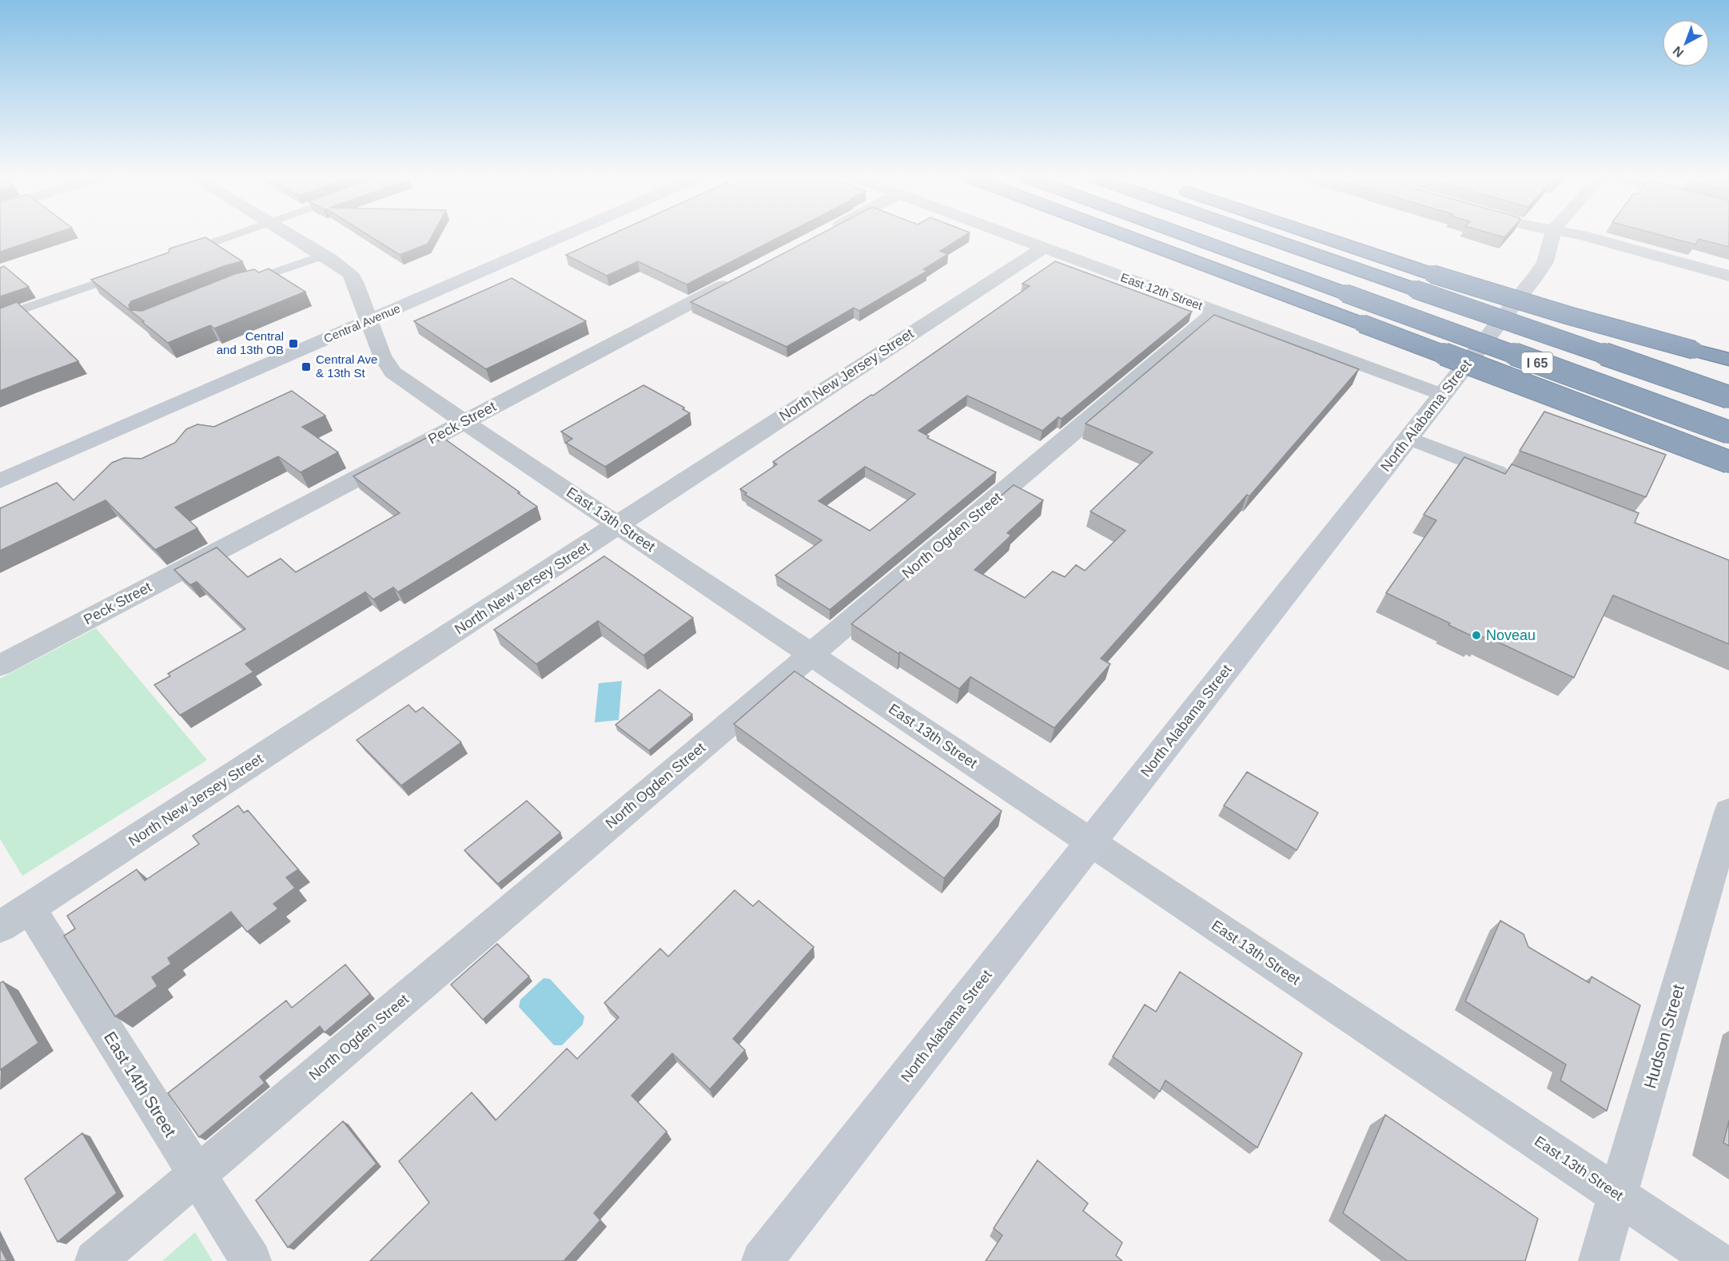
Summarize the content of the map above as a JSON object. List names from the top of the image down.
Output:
{
  "streets": {
    "highway": ["I 65"],
    "main road": ["Central Avenue", "North Alabama Street"],
    "street": [
      "East 12th Street",
      "North New Jersey Street",
      "Peck Street",
      "East 13th Street",
      "North Ogden Street",
      "Hudson Street",
      "East 14th Street"
    ]
  },
  "crossings": [
    ["East 12th Street", "North New Jersey Street"],
    ["East 12th Street", "North Alabama Street"],
    ["East 12th Street", "North Ogden Street"],
    ["Central Avenue", "East 13th Street"],
    ["North New Jersey Street", "East 13th Street"],
    ["North New Jersey Street", "East 14th Street"],
    ["North Alabama Street", "East 13th Street"],
    ["Peck Street", "East 13th Street"],
    ["East 13th Street", "North Ogden Street"],
    ["East 13th Street", "Hudson Street"],
    ["North Ogden Street", "East 14th Street"]
  ],
  "places": {
    "transit": ["Central and 13th OB", "Central Ave & 13th St"],
    "other": ["Noveau"]
  },
  "north": "bottom left"
}
